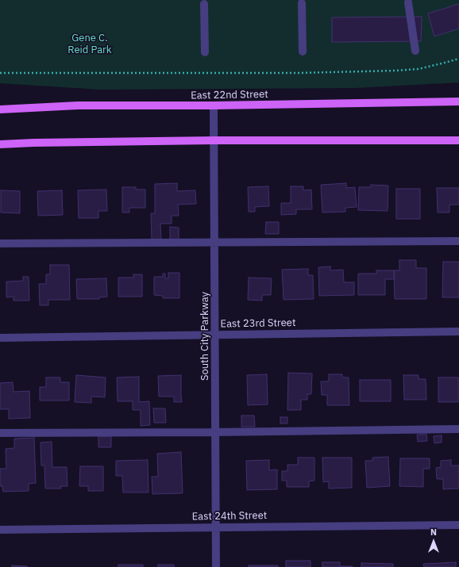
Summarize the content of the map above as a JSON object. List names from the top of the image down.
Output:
{
  "streets": {
    "main road": ["East 22nd Street"],
    "street": ["East 23rd Street", "South City Parkway", "East 24th Street"]
  },
  "crossings": [
    ["East 22nd Street", "South City Parkway"],
    ["East 23rd Street", "South City Parkway"],
    ["South City Parkway", "East 24th Street"]
  ],
  "parks": ["Gene C. Reid Park"],
  "north": "top"
}
